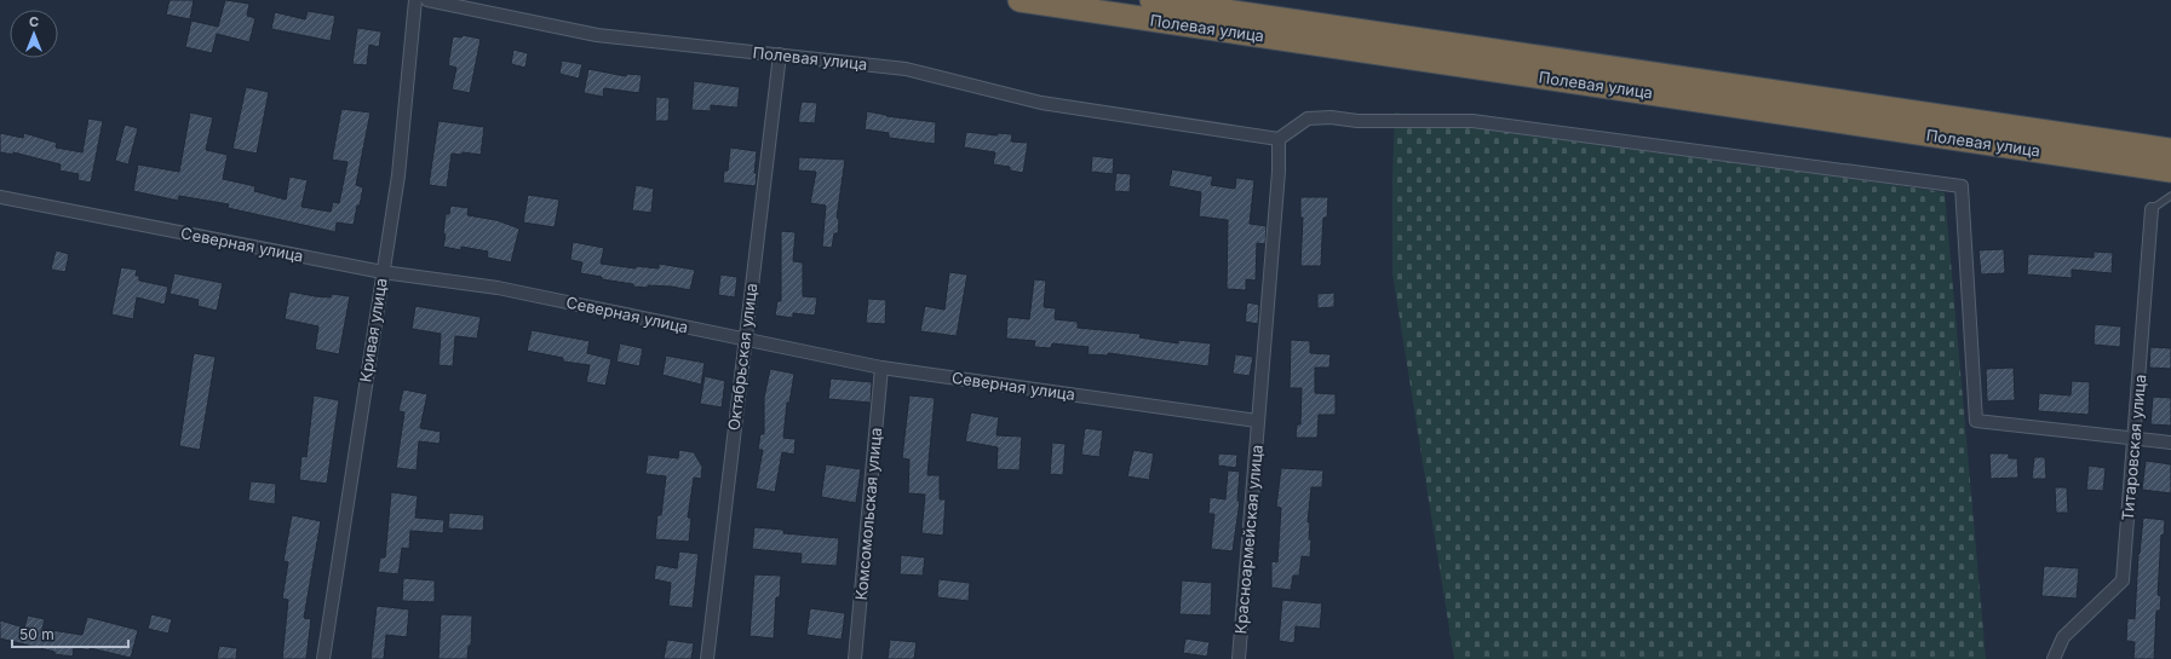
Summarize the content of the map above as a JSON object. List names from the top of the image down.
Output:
{
  "streets": {
    "highway": ["Полевая улица"],
    "street": [
      "Северная улица",
      "Кривая улица",
      "Октябрьская улица",
      "Титаровская улица",
      "Комсомольская улица",
      "Красноармейская улица"
    ]
  },
  "crossings": [
    ["Полевая улица", "Октябрьская улица"],
    ["Полевая улица", "Красноармейская улица"],
    ["Северная улица", "Кривая улица"],
    ["Северная улица", "Октябрьская улица"],
    ["Северная улица", "Комсомольская улица"],
    ["Северная улица", "Красноармейская улица"]
  ],
  "scale_bar": "50 m",
  "north": "top"
}
